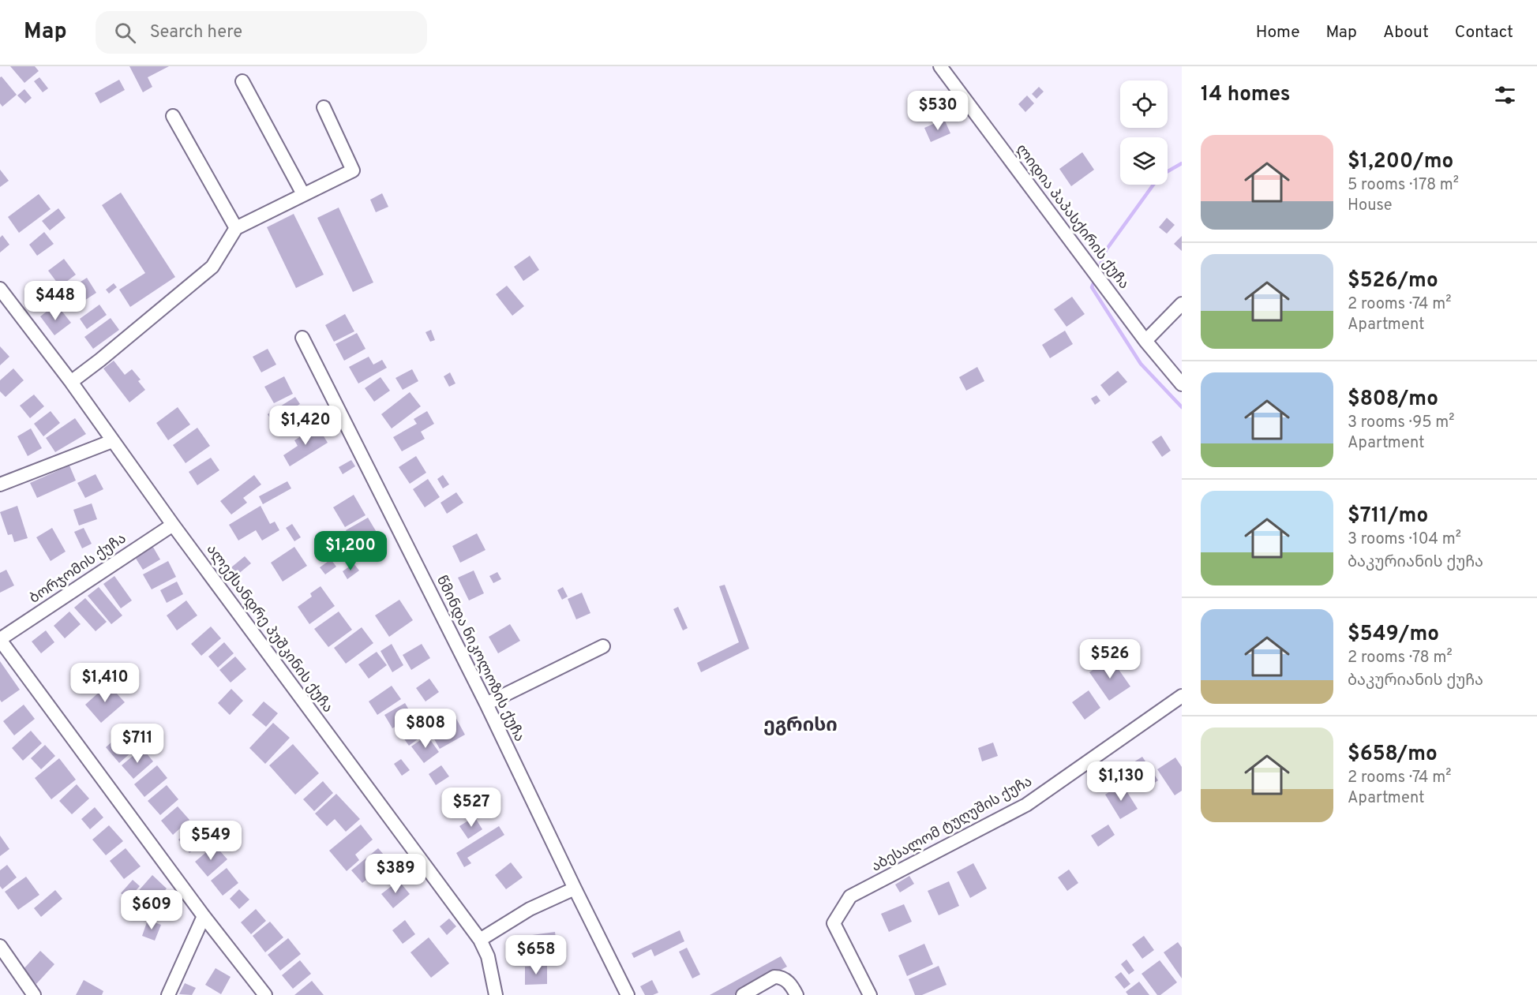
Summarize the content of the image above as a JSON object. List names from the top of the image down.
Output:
{
  "streets": {
    "street": [
      "ლიდია პაპასქირის ქუჩა",
      "ბორჯომის ქუჩა",
      "ალექსანდრე პუშკინის ქუჩა",
      "წმინდა ნიკოლოზის ქუჩა",
      "აბესალომ ტუღუშის ქუჩა"
    ]
  },
  "crossings": [
    ["ბორჯომის ქუჩა", "ალექსანდრე პუშკინის ქუჩა"]
  ],
  "districts": ["ეგრისი"],
  "page": {
    "header": "Map",
    "search": "Search here",
    "nav": [
      "Home",
      "Map",
      "About",
      "Contact"
    ],
    "heading": "14 homes",
    "price": [
      "$530",
      "$448",
      "$1,420",
      "$1,200",
      "$526",
      "$1,410",
      "$808",
      "$711",
      "$1,130",
      "$527",
      "$549",
      "$389",
      "$609",
      "$658"
    ],
    "list": [
      {
        "name": "$1,200/mo",
        "note": "5 rooms · 178 m² · House"
      },
      {
        "name": "$526/mo",
        "note": "2 rooms · 74 m² · Apartment"
      },
      {
        "name": "$808/mo",
        "note": "3 rooms · 95 m² · Apartment"
      },
      {
        "name": "$711/mo",
        "note": "3 rooms · 104 m² · ბაკურიანის ქუჩა"
      },
      {
        "name": "$549/mo",
        "note": "2 rooms · 78 m² · ბაკურიანის ქუჩა"
      },
      {
        "name": "$658/mo",
        "note": "2 rooms · 74 m² · Apartment"
      }
    ]
  }
}
